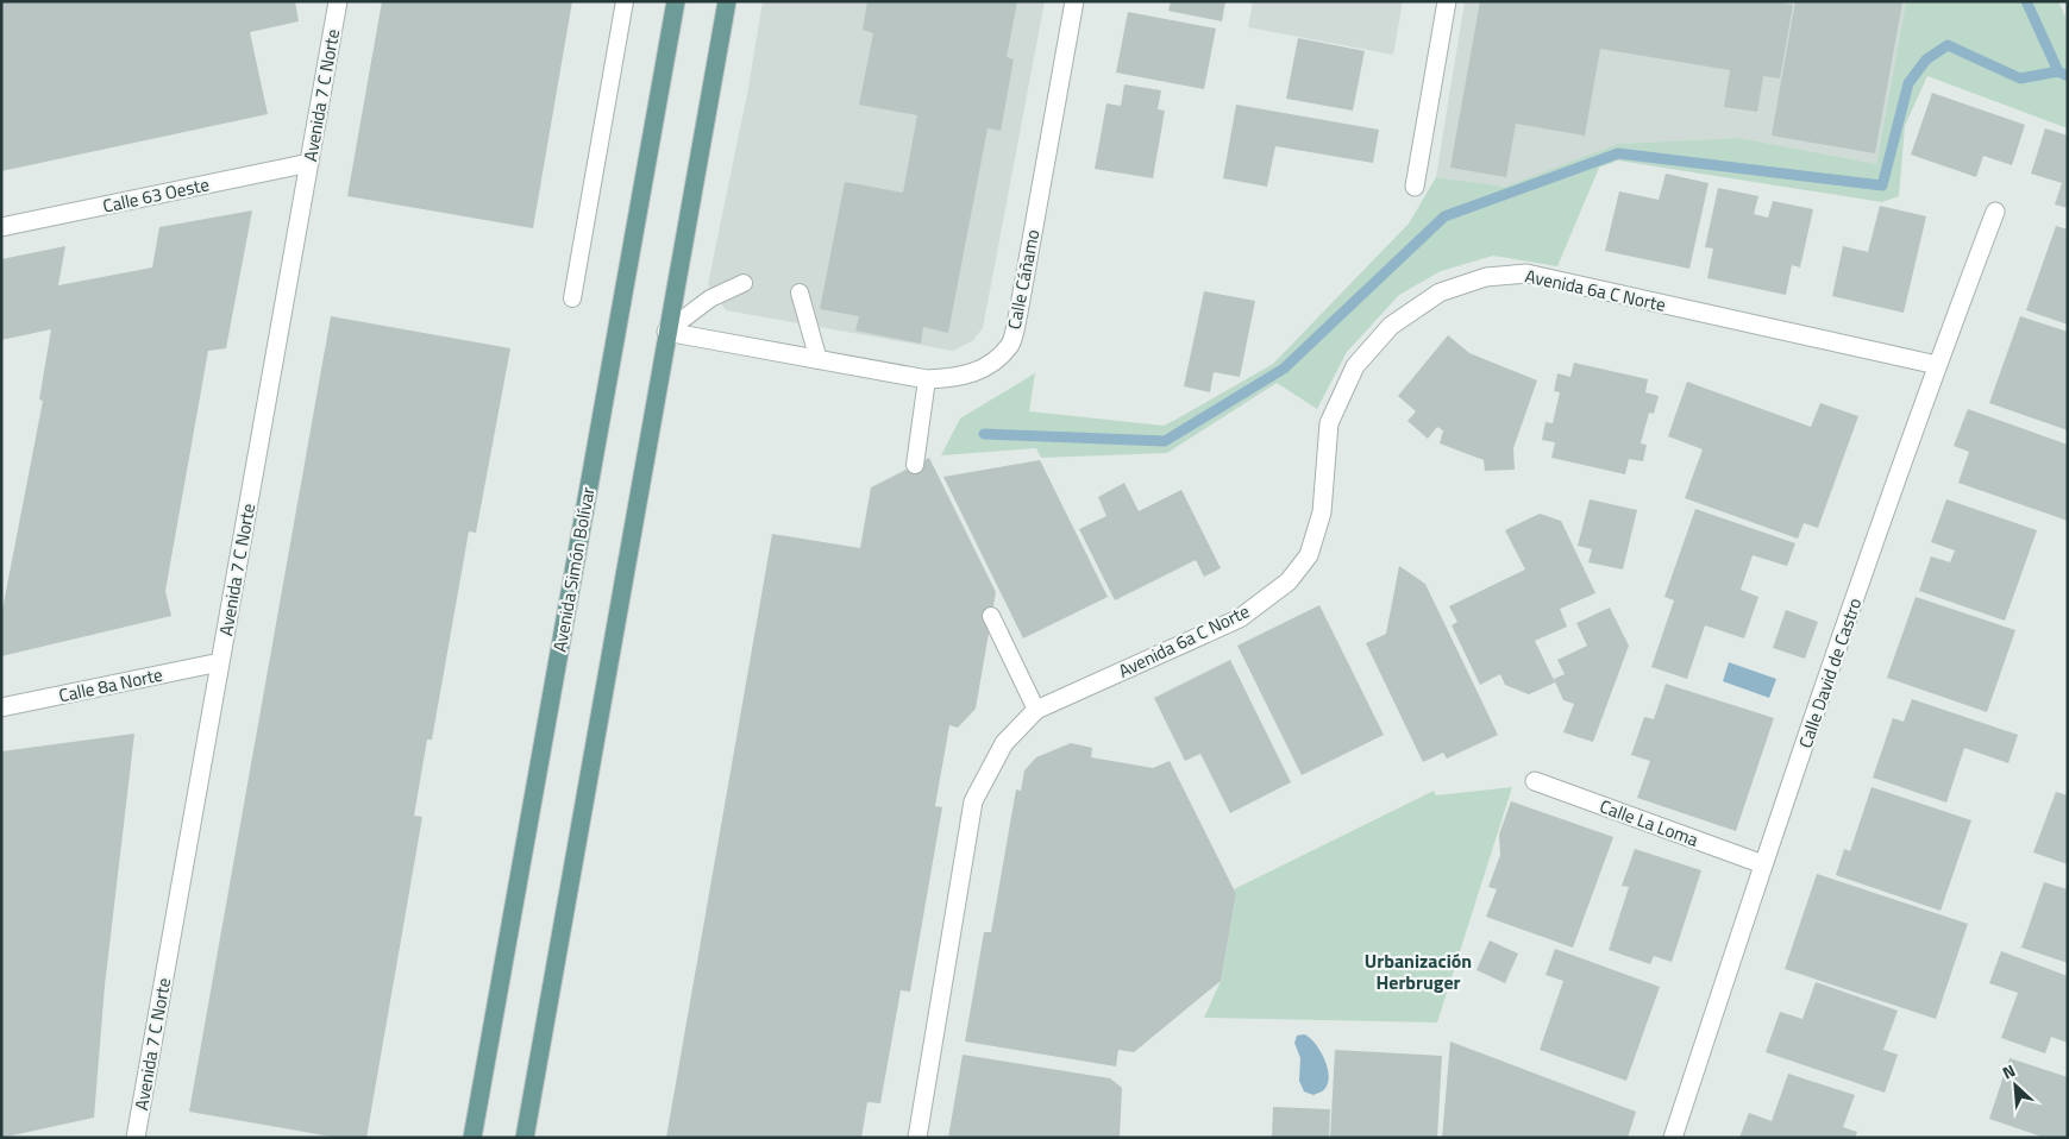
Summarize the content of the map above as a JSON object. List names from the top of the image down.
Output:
{
  "streets": {
    "main road": ["Avenida Simón Bolívar"],
    "street": [
      "Avenida 7 C Norte",
      "Calle 63 Oeste",
      "Calle Cáñamo",
      "Avenida 6a C Norte",
      "Calle David de Castro",
      "Calle 8a Norte",
      "Calle La Loma"
    ]
  },
  "crossings": [
    ["Avenida 7 C Norte", "Calle 63 Oeste"],
    ["Avenida 7 C Norte", "Calle 8a Norte"],
    ["Avenida 6a C Norte", "Calle David de Castro"],
    ["Calle David de Castro", "Calle La Loma"]
  ],
  "districts": ["Urbanización Herbruger"],
  "north": "top left"
}
